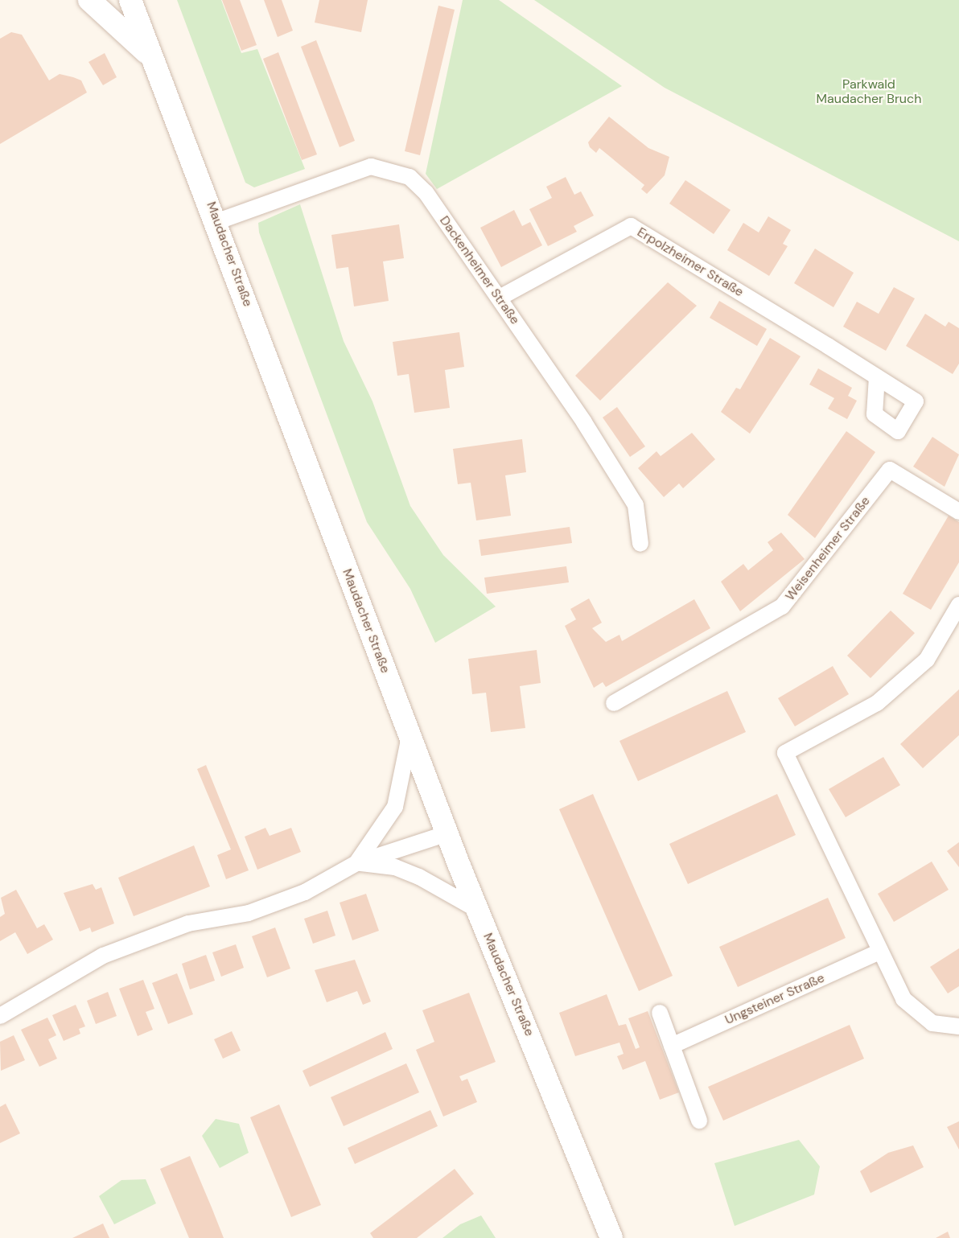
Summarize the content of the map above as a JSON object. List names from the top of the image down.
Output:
{
  "streets": {
    "street": [
      "Maudacher Straße",
      "Erpolzheimer Straße",
      "Dackenheimer Straße",
      "Weisenheimer Straße",
      "Ungsteiner Straße"
    ]
  },
  "crossings": [
    ["Maudacher Straße", "Dackenheimer Straße"],
    ["Erpolzheimer Straße", "Dackenheimer Straße"]
  ],
  "parks": ["Parkwald Maudacher Bruch"]
}
